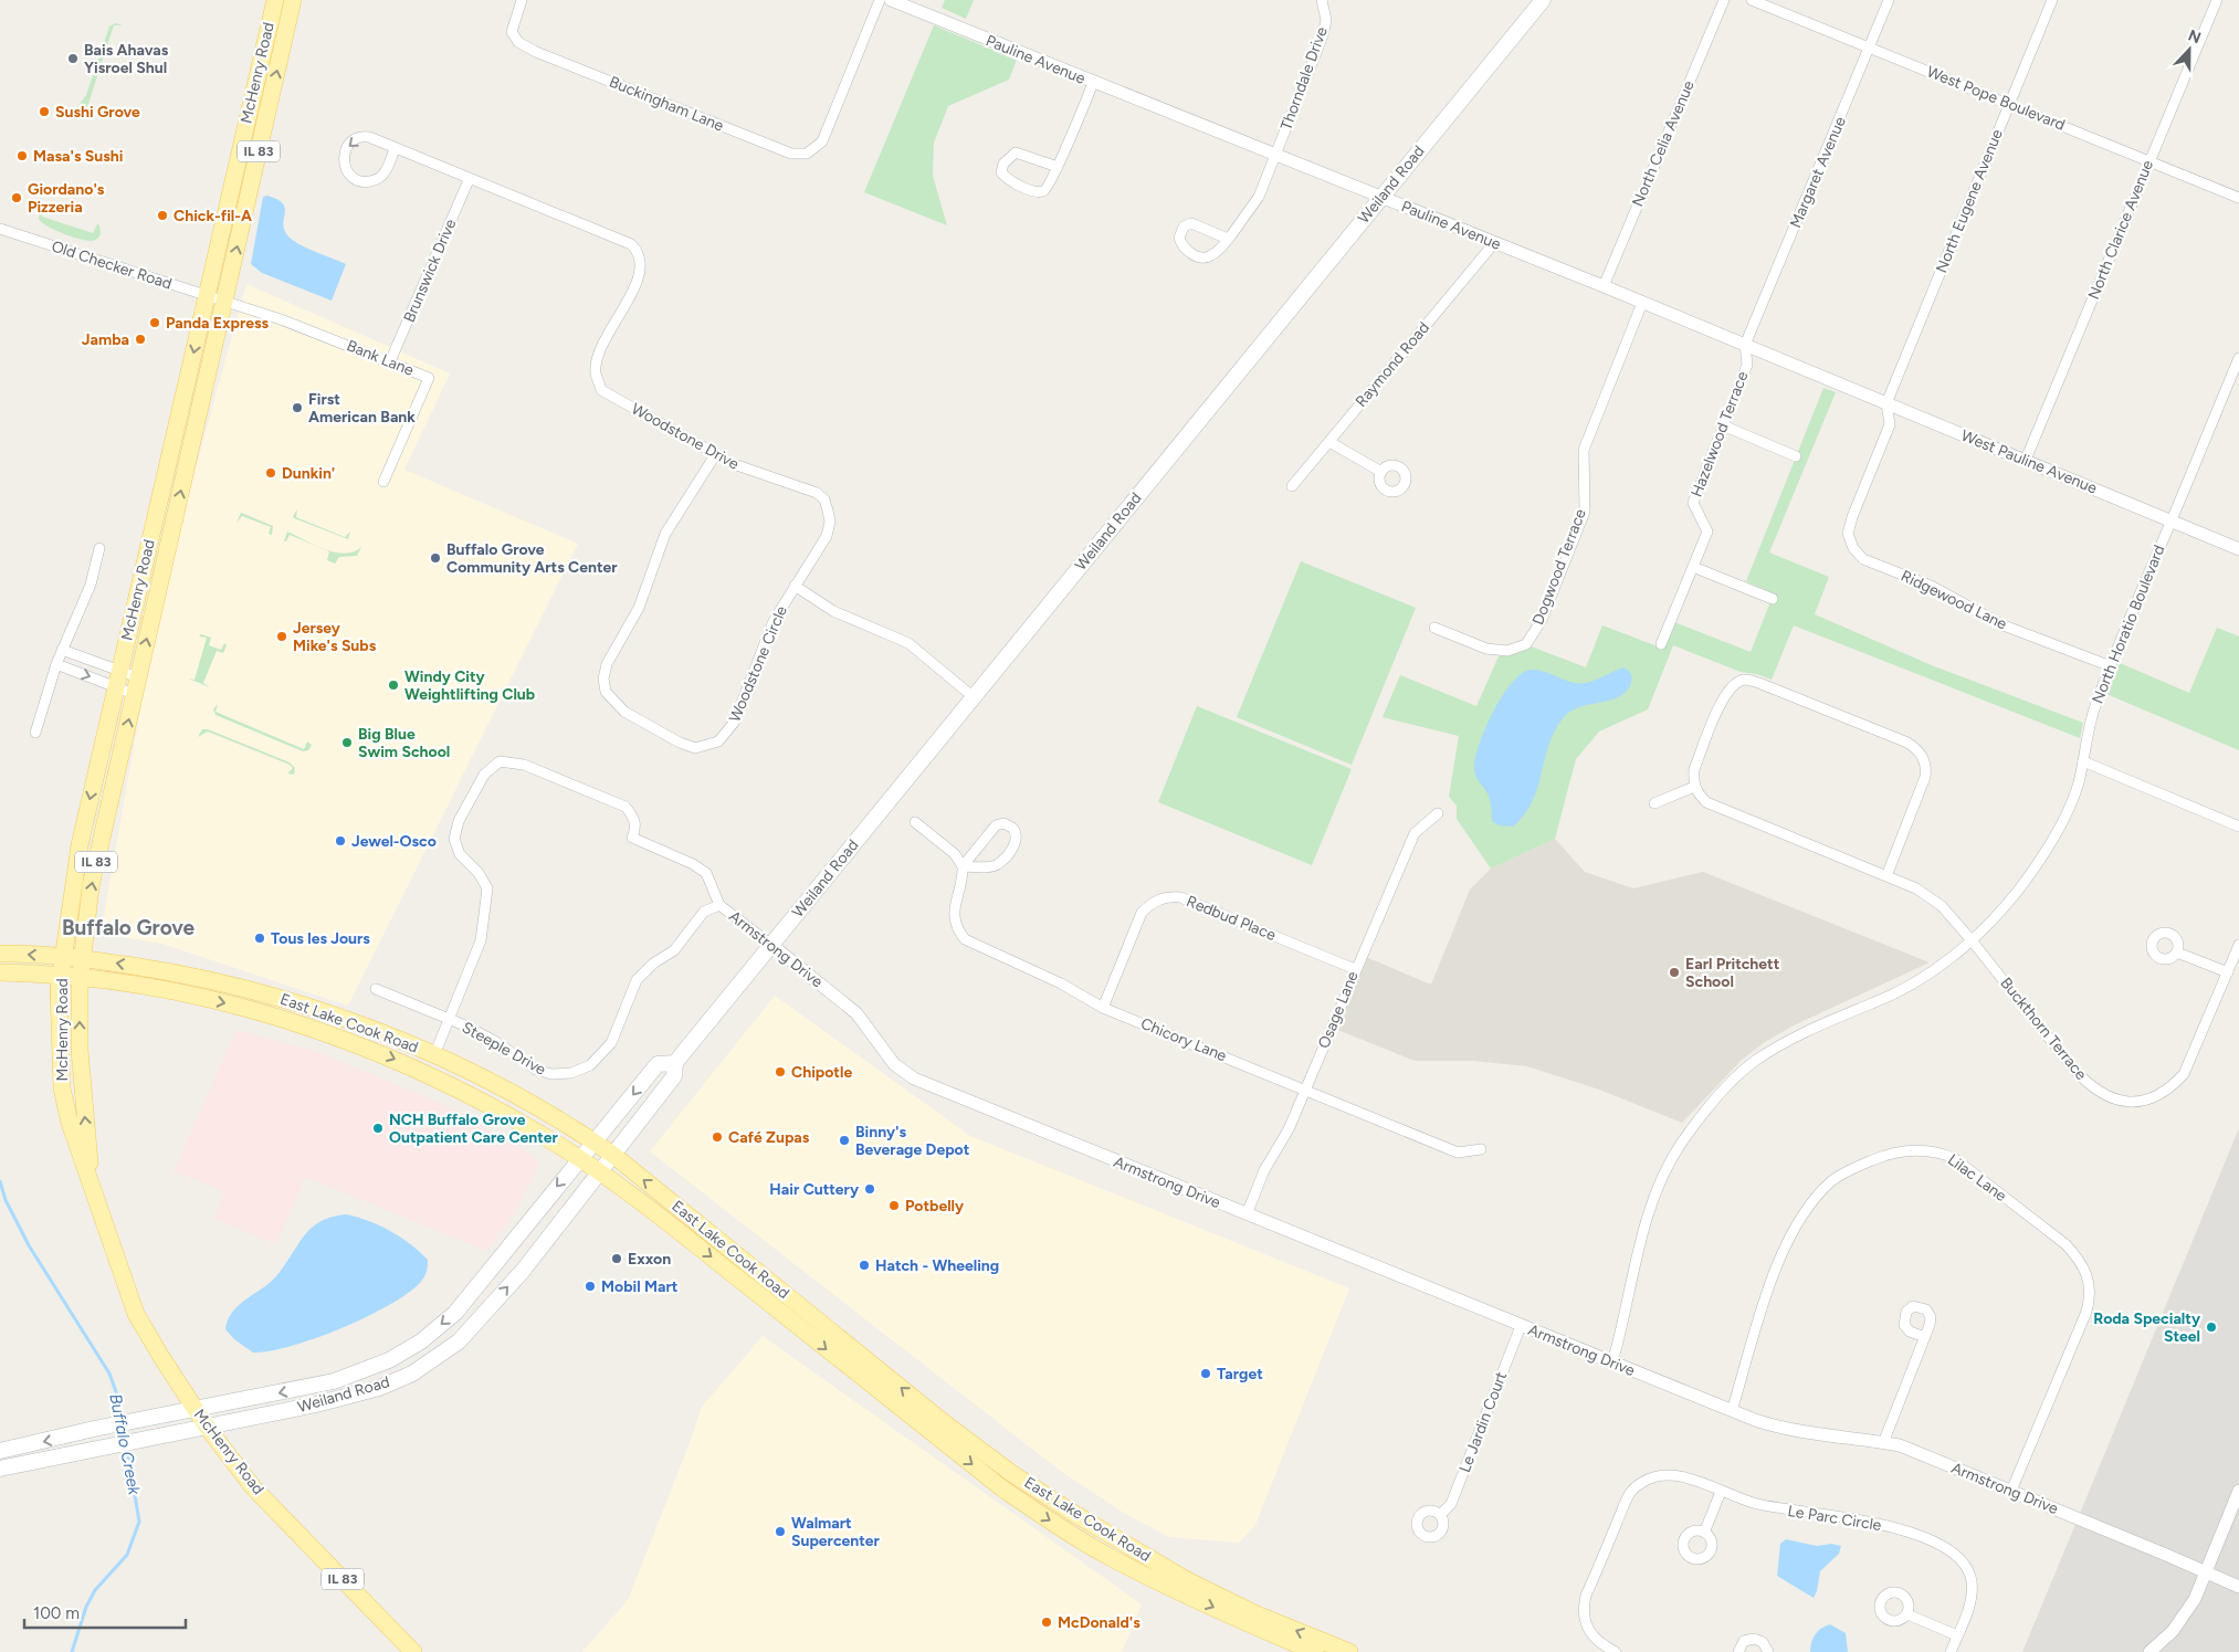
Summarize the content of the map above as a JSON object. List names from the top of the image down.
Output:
{
  "streets": {
    "main road": [
      "McHenry Road",
      "IL 83",
      "Weiland Road",
      "East Lake Cook Road"
    ],
    "street": [
      "Pauline Avenue",
      "Thorndale Drive",
      "West Pope Boulevard",
      "Buckingham Lane",
      "North Celia Avenue",
      "Margaret Avenue",
      "North Eugene Avenue",
      "North Clarice Avenue",
      "Old Checker Road",
      "Brunswick Drive",
      "Bank Lane",
      "Raymond Road",
      "Hazelwood Terrace",
      "Woodstone Drive",
      "West Pauline Avenue",
      "Dogwood Terrace",
      "Ridgewood Lane",
      "North Horatio Boulevard",
      "Woodstone Circle",
      "Redbud Place",
      "Armstrong Drive",
      "Osage Lane",
      "Buckthorn Terrace",
      "Chicory Lane",
      "Steeple Drive",
      "Lilac Lane",
      "Le Jardin Court",
      "Le Parc Circle"
    ]
  },
  "crossings": [
    ["Pauline Avenue", "Thorndale Drive"],
    ["Pauline Avenue", "North Celia Avenue"],
    ["Pauline Avenue", "Margaret Avenue"],
    ["Pauline Avenue", "Weiland Road"],
    ["Pauline Avenue", "North Eugene Avenue"],
    ["Pauline Avenue", "Raymond Road"],
    ["Pauline Avenue", "Hazelwood Terrace"],
    ["Pauline Avenue", "West Pauline Avenue"],
    ["Pauline Avenue", "Dogwood Terrace"],
    ["Pauline Avenue", "Ridgewood Lane"],
    ["McHenry Road", "Weiland Road"],
    ["McHenry Road", "Old Checker Road"],
    ["McHenry Road", "Bank Lane"],
    ["McHenry Road", "East Lake Cook Road"],
    ["West Pope Boulevard", "Margaret Avenue"],
    ["West Pope Boulevard", "North Eugene Avenue"],
    ["West Pope Boulevard", "North Clarice Avenue"],
    ["Margaret Avenue", "Hazelwood Terrace"],
    ["Weiland Road", "Armstrong Drive"],
    ["Weiland Road", "East Lake Cook Road"],
    ["North Eugene Avenue", "West Pauline Avenue"],
    ["North Eugene Avenue", "Ridgewood Lane"],
    ["North Clarice Avenue", "West Pauline Avenue"],
    ["Old Checker Road", "Bank Lane"],
    ["Brunswick Drive", "Bank Lane"],
    ["Brunswick Drive", "Woodstone Drive"],
    ["Woodstone Drive", "Woodstone Circle"],
    ["West Pauline Avenue", "Ridgewood Lane"],
    ["West Pauline Avenue", "North Horatio Boulevard"],
    ["Ridgewood Lane", "North Horatio Boulevard"],
    ["North Horatio Boulevard", "Armstrong Drive"],
    ["North Horatio Boulevard", "Buckthorn Terrace"],
    ["Redbud Place", "Osage Lane"],
    ["Redbud Place", "Chicory Lane"],
    ["Armstrong Drive", "Osage Lane"],
    ["Armstrong Drive", "East Lake Cook Road"],
    ["Armstrong Drive", "Steeple Drive"],
    ["Armstrong Drive", "Lilac Lane"],
    ["Armstrong Drive", "Le Jardin Court"],
    ["Osage Lane", "Chicory Lane"]
  ],
  "districts": ["Buffalo Grove"],
  "water": ["Buffalo Creek"],
  "places": [
    "Bais Ahavas Yisroel Shul",
    "Sushi Grove",
    "Masa's Sushi",
    "Giordano's Pizzeria",
    "Chick-fil-A",
    "Panda Express",
    "Jamba",
    "First American Bank",
    "Dunkin'",
    "Buffalo Grove Community Arts Center",
    "Jersey Mike's Subs",
    "Windy City Weightlifting Club",
    "Big Blue Swim School",
    "Jewel-Osco",
    "Tous les Jours",
    "Earl Pritchett School",
    "Chipotle",
    "NCH Buffalo Grove Outpatient Care Center",
    "Café Zupas",
    "Binny's Beverage Depot",
    "Hair Cuttery",
    "Potbelly",
    "Exxon",
    "Hatch - Wheeling",
    "Mobil Mart",
    "Roda Specialty Steel",
    "Target",
    "Walmart Supercenter",
    "McDonald's"
  ],
  "scale_bar": "100 m",
  "north": "top"
}
